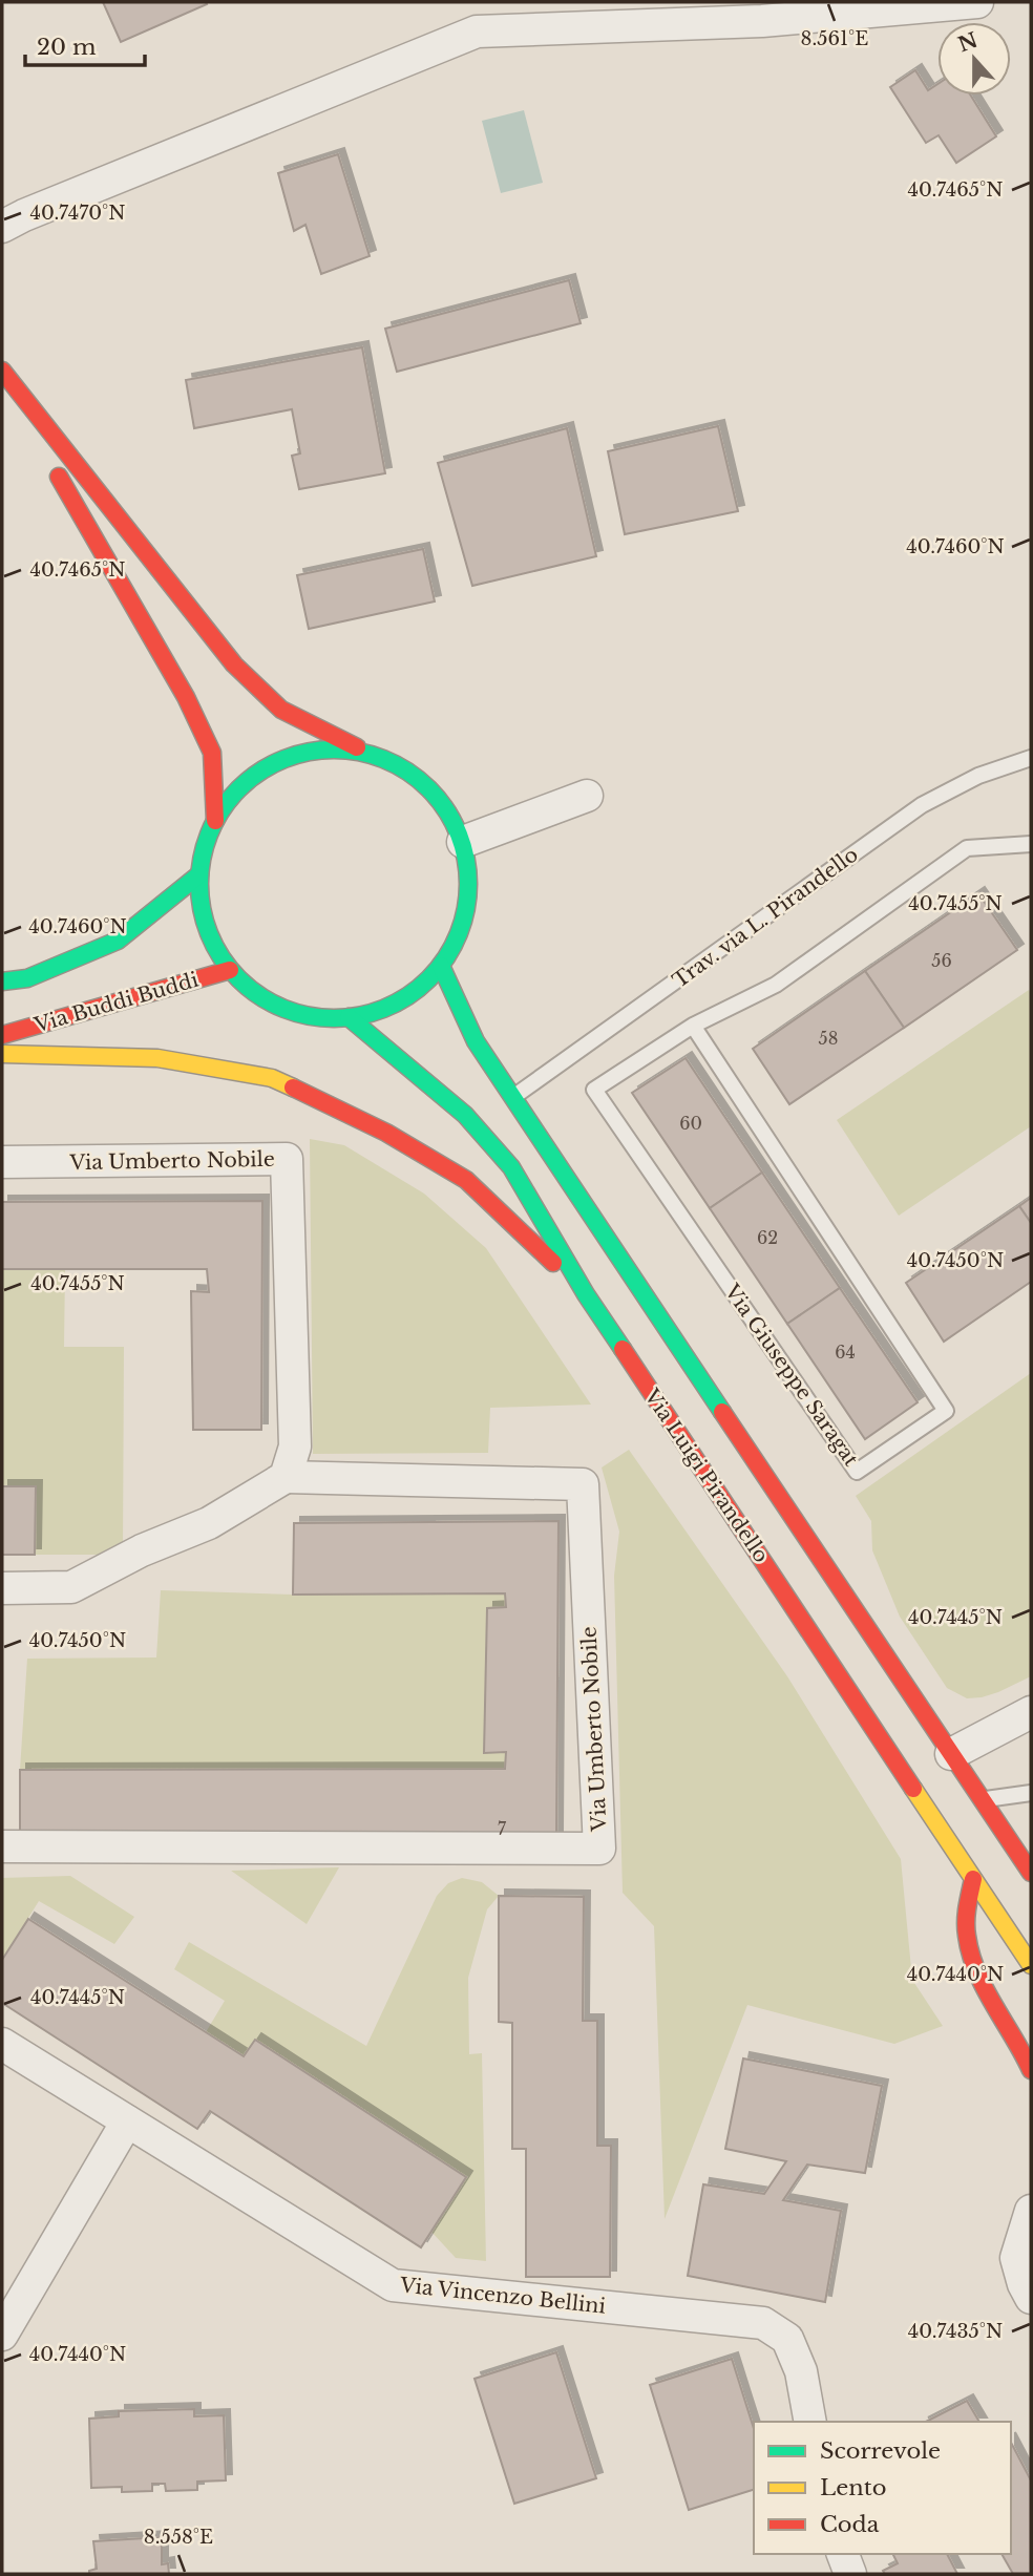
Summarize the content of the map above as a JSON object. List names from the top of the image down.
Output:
{
  "streets": {
    "main road": ["Via Buddi Buddi", "Via Luigi Pirandello"],
    "street": ["Via Umberto Nobile", "Via Vincenzo Bellini"],
    "lane": ["Trav. via L. Pirandello", "Via Giuseppe Saragat"]
  },
  "house_numbers": [
    "56",
    "58",
    "60",
    "62",
    "64",
    "7"
  ],
  "legend": ["Scorrevole", "Lento", "Coda"],
  "scale_bar": "20 m",
  "north": "top",
  "coordinates": [
    "8.561°E",
    "40.7465°N",
    "40.7470°N",
    "40.7460°N",
    "40.7455°N",
    "40.7450°N",
    "40.7445°N",
    "40.7440°N",
    "40.7435°N",
    "8.558°E"
  ]
}
